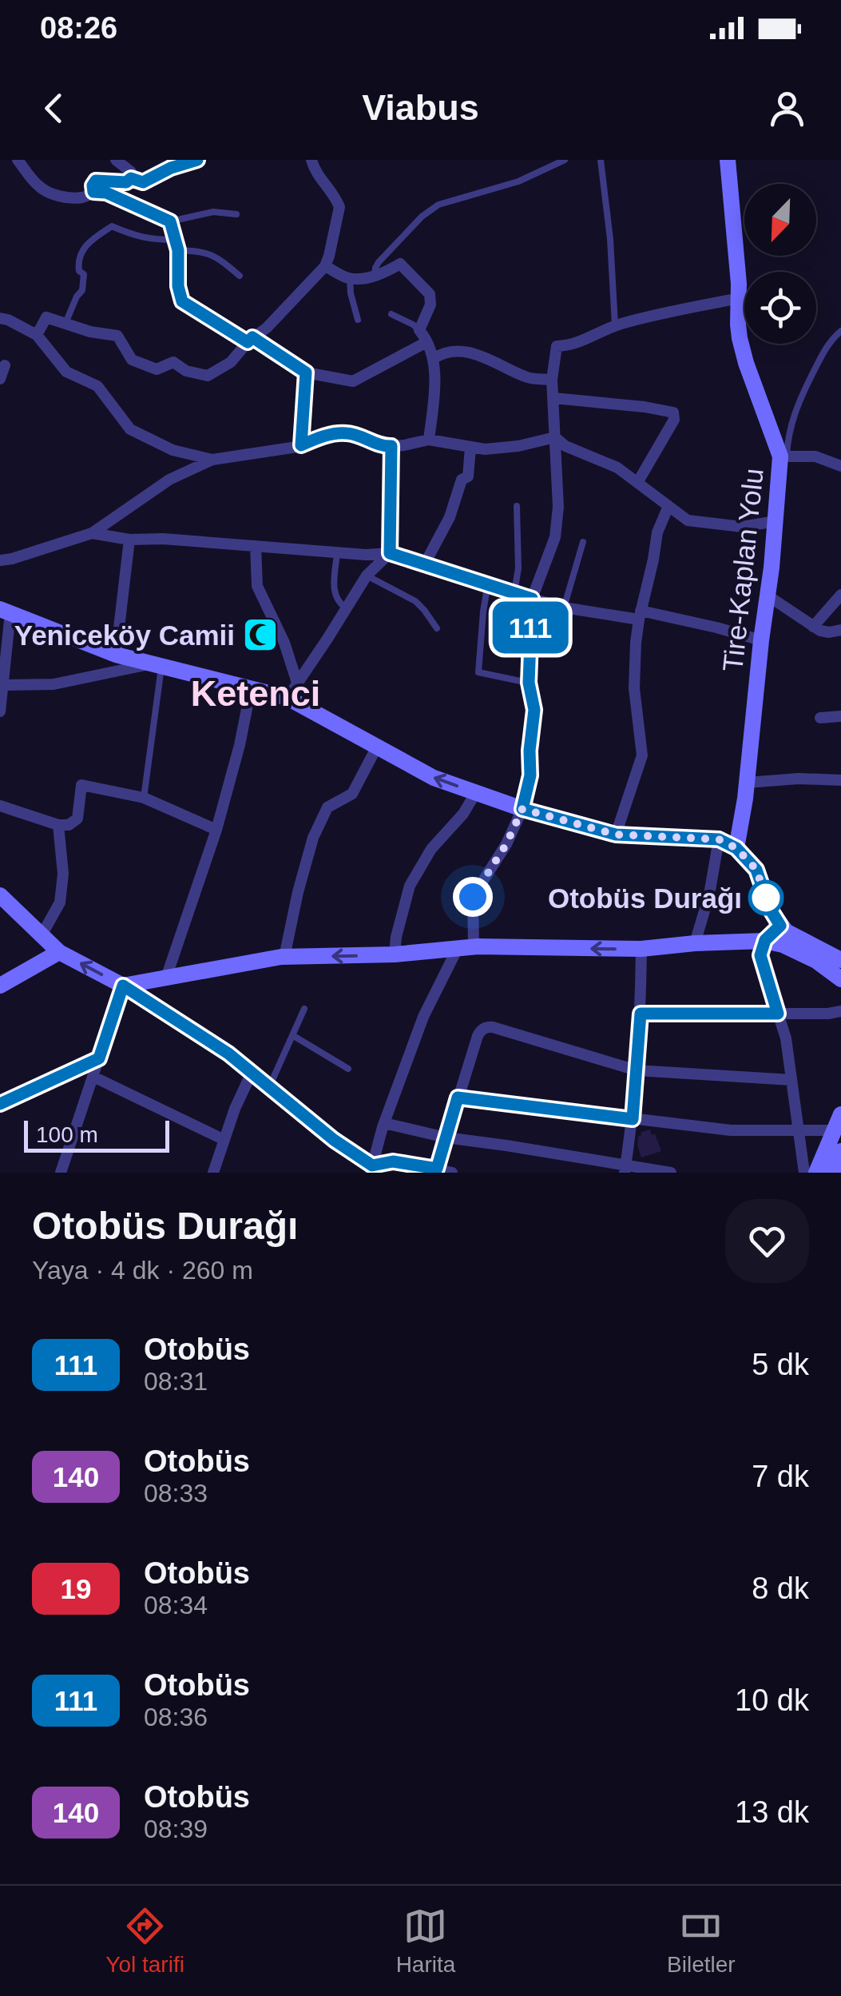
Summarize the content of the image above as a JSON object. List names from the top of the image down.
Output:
{
  "streets": {
    "street": ["Tire-Kaplan Yolu"]
  },
  "districts": ["Ketenci"],
  "places": {
    "mosque": ["Yeniceköy Camii"],
    "other": ["Otobüs Durağı"]
  },
  "lines": ["bus line 111"],
  "scale_bar": "100 m",
  "north": "bottom left",
  "page": {
    "status": "08:26",
    "header": "Viabus",
    "on_map": "111",
    "scale": "100 m",
    "heading": ["Otobüs Durağı", "Yaya · 4 dk · 260 m"],
    "list": [
      {
        "mark": "111",
        "name": "Otobüs",
        "note": "08:31",
        "value": "5 dk"
      },
      {
        "mark": "140",
        "name": "Otobüs",
        "note": "08:33",
        "value": "7 dk"
      },
      {
        "mark": "19",
        "name": "Otobüs",
        "note": "08:34",
        "value": "8 dk"
      },
      {
        "mark": "111",
        "name": "Otobüs",
        "note": "08:36",
        "value": "10 dk"
      },
      {
        "mark": "140",
        "name": "Otobüs",
        "note": "08:39",
        "value": "13 dk"
      }
    ],
    "tabs": ["Yol tarifi", "Harita", "Biletler"]
  }
}
